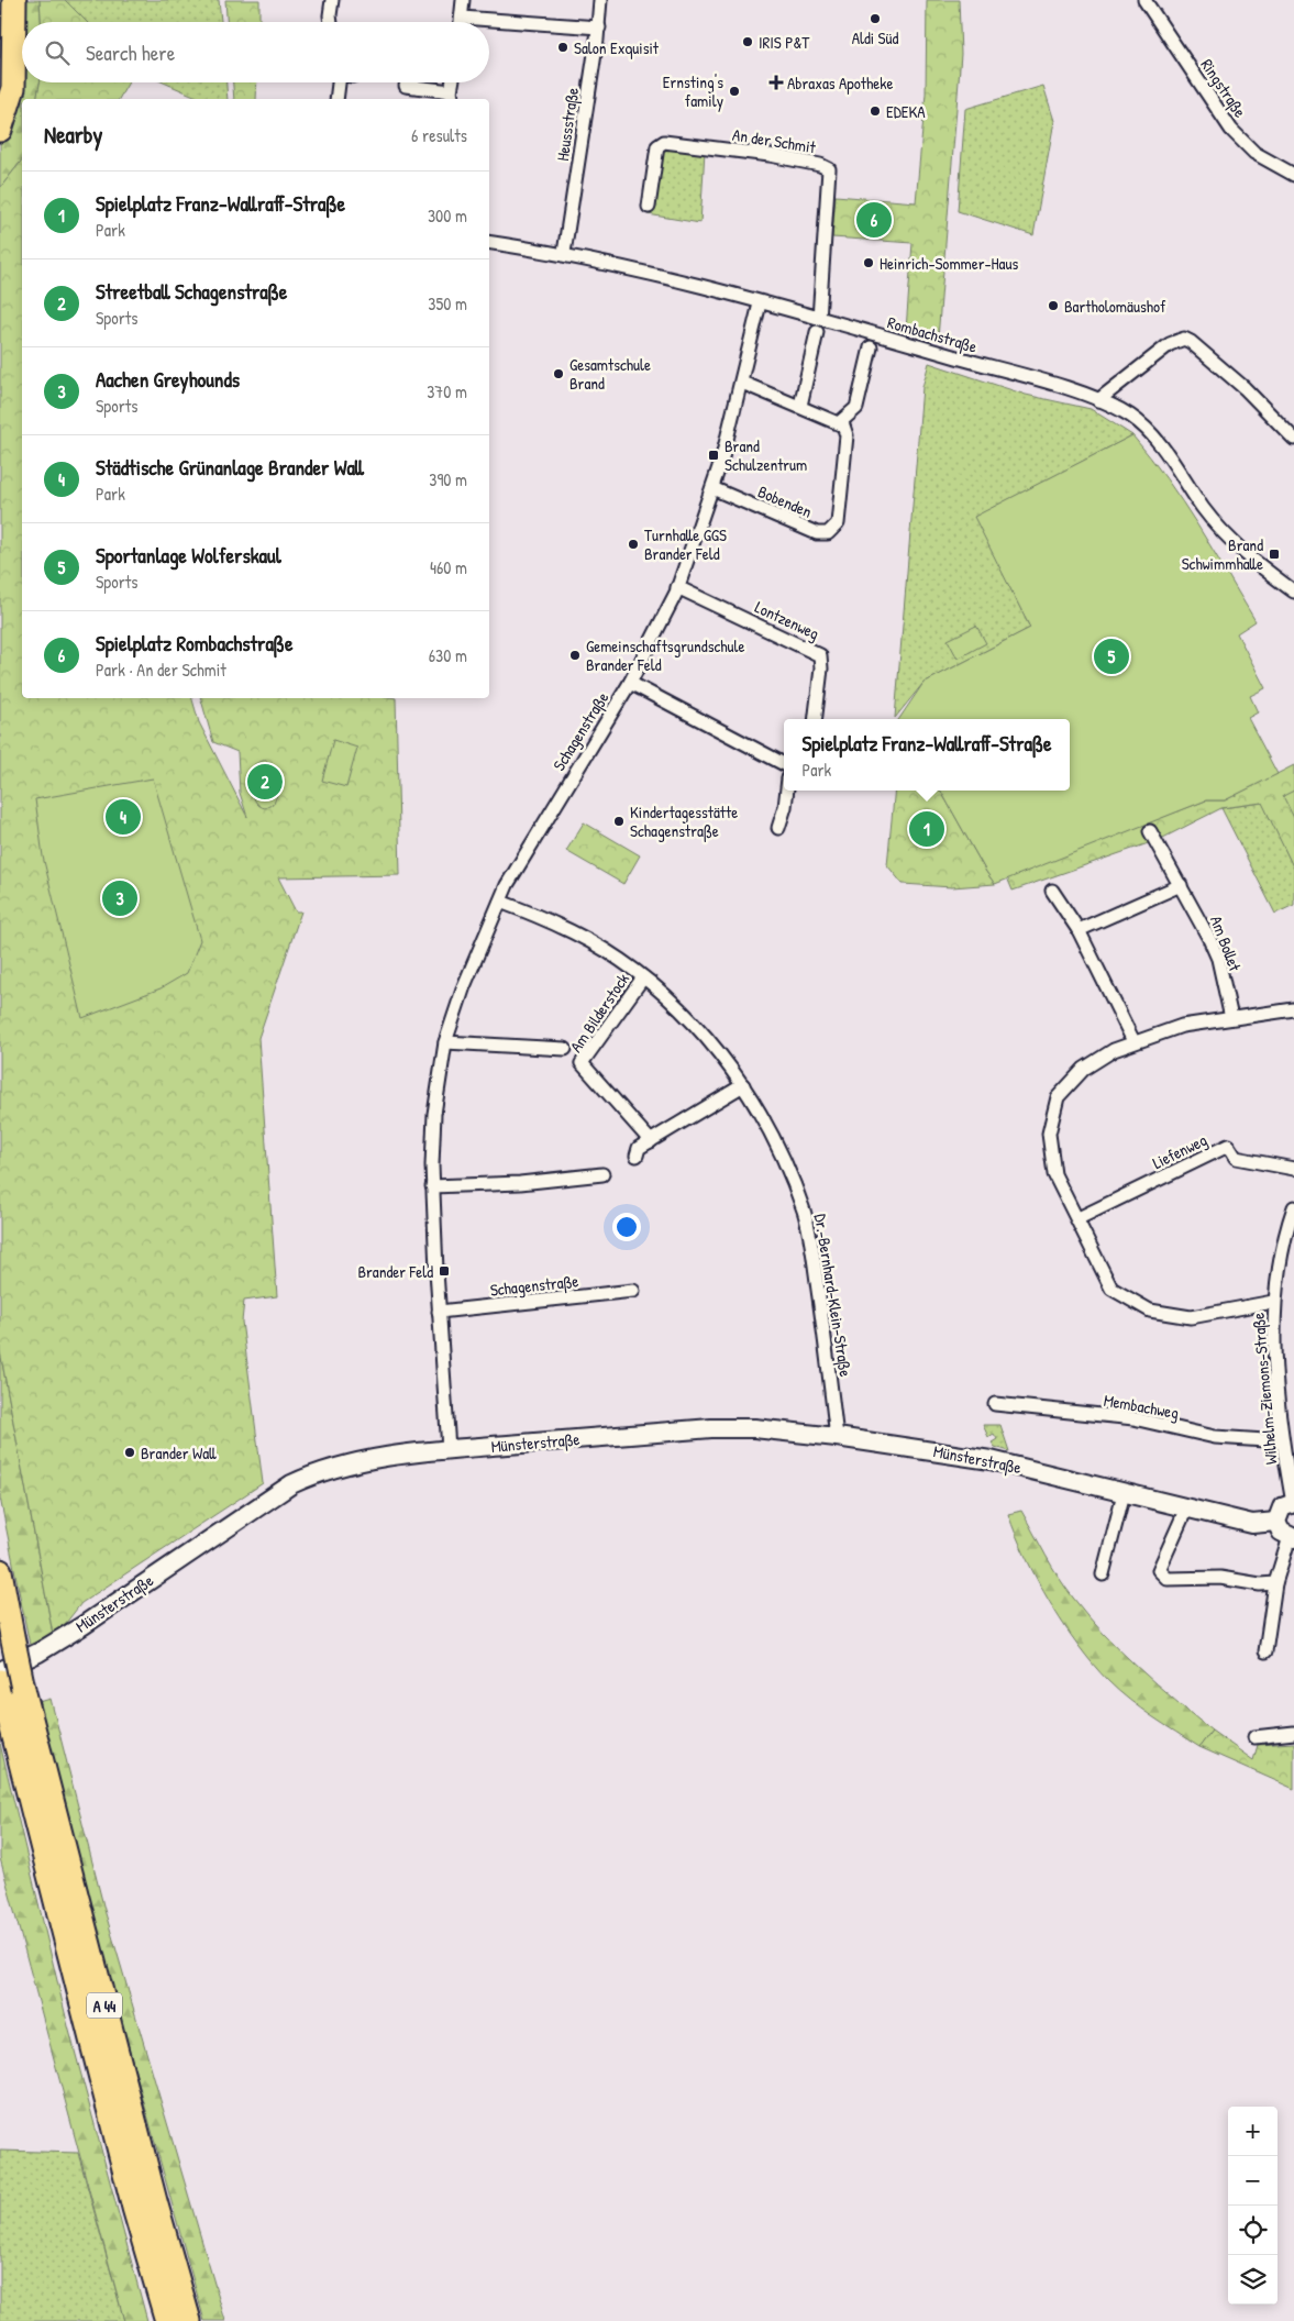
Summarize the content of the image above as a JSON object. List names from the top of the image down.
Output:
{
  "streets": {
    "highway": ["A 44"],
    "street": [
      "Ringstraße",
      "Heussstraße",
      "An der Schmit",
      "Rombachstraße",
      "Bobenden",
      "Lontzenweg",
      "Schagenstraße",
      "Am Bollet",
      "Am Bilderstock",
      "Liefenweg",
      "Dr.-Bernhard-Klein-Straße",
      "Wilhelm-Ziemons-Straße",
      "Membachweg",
      "Münsterstraße"
    ]
  },
  "crossings": [
    ["Heussstraße", "Rombachstraße"],
    ["An der Schmit", "Rombachstraße"],
    ["Rombachstraße", "Schagenstraße"],
    ["Bobenden", "Schagenstraße"],
    ["Lontzenweg", "Schagenstraße"],
    ["Schagenstraße", "Dr.-Bernhard-Klein-Straße"],
    ["Schagenstraße", "Münsterstraße"],
    ["Am Bilderstock", "Dr.-Bernhard-Klein-Straße"],
    ["Dr.-Bernhard-Klein-Straße", "Münsterstraße"],
    ["Wilhelm-Ziemons-Straße", "Membachweg"]
  ],
  "places": {
    "other": [
      "Aldi Süd",
      "IRIS P&T",
      "Salon Exquisit",
      "Ernsting's family",
      "EDEKA",
      "Heinrich-Sommer-Haus",
      "Bartholomäushof",
      "Gesamtschule Brand",
      "Turnhalle GGS Brander Feld",
      "Gemeinschaftsgrundschule Brander Feld",
      "Kindertagesstätte Schagenstraße",
      "Brander Wall"
    ],
    "health": ["Abraxas Apotheke"],
    "transit": ["Brand Schulzentrum", "Brand Schwimmhalle", "Brander Feld"]
  },
  "page": {
    "search": "Search here",
    "heading": ["Nearby", "6 results"],
    "list": [
      {
        "mark": "1",
        "name": "Spielplatz Franz-Wallraff-Straße",
        "note": "Park",
        "value": "300 m"
      },
      {
        "mark": "2",
        "name": "Streetball Schagenstraße",
        "note": "Sports",
        "value": "350 m"
      },
      {
        "mark": "3",
        "name": "Aachen Greyhounds",
        "note": "Sports",
        "value": "370 m"
      },
      {
        "mark": "4",
        "name": "Städtische Grünanlage Brander Wall",
        "note": "Park",
        "value": "390 m"
      },
      {
        "mark": "5",
        "name": "Sportanlage Wolferskaul",
        "note": "Sports",
        "value": "460 m"
      },
      {
        "mark": "6",
        "name": "Spielplatz Rombachstraße",
        "note": "Park · An der Schmit",
        "value": "630 m"
      }
    ],
    "pins": [
      "6",
      "5",
      "2",
      "4",
      "1",
      "3"
    ],
    "popup": ["Spielplatz Franz-Wallraff-Straße", "Park"],
    "map_buttons": ["+", "−"]
  }
}
